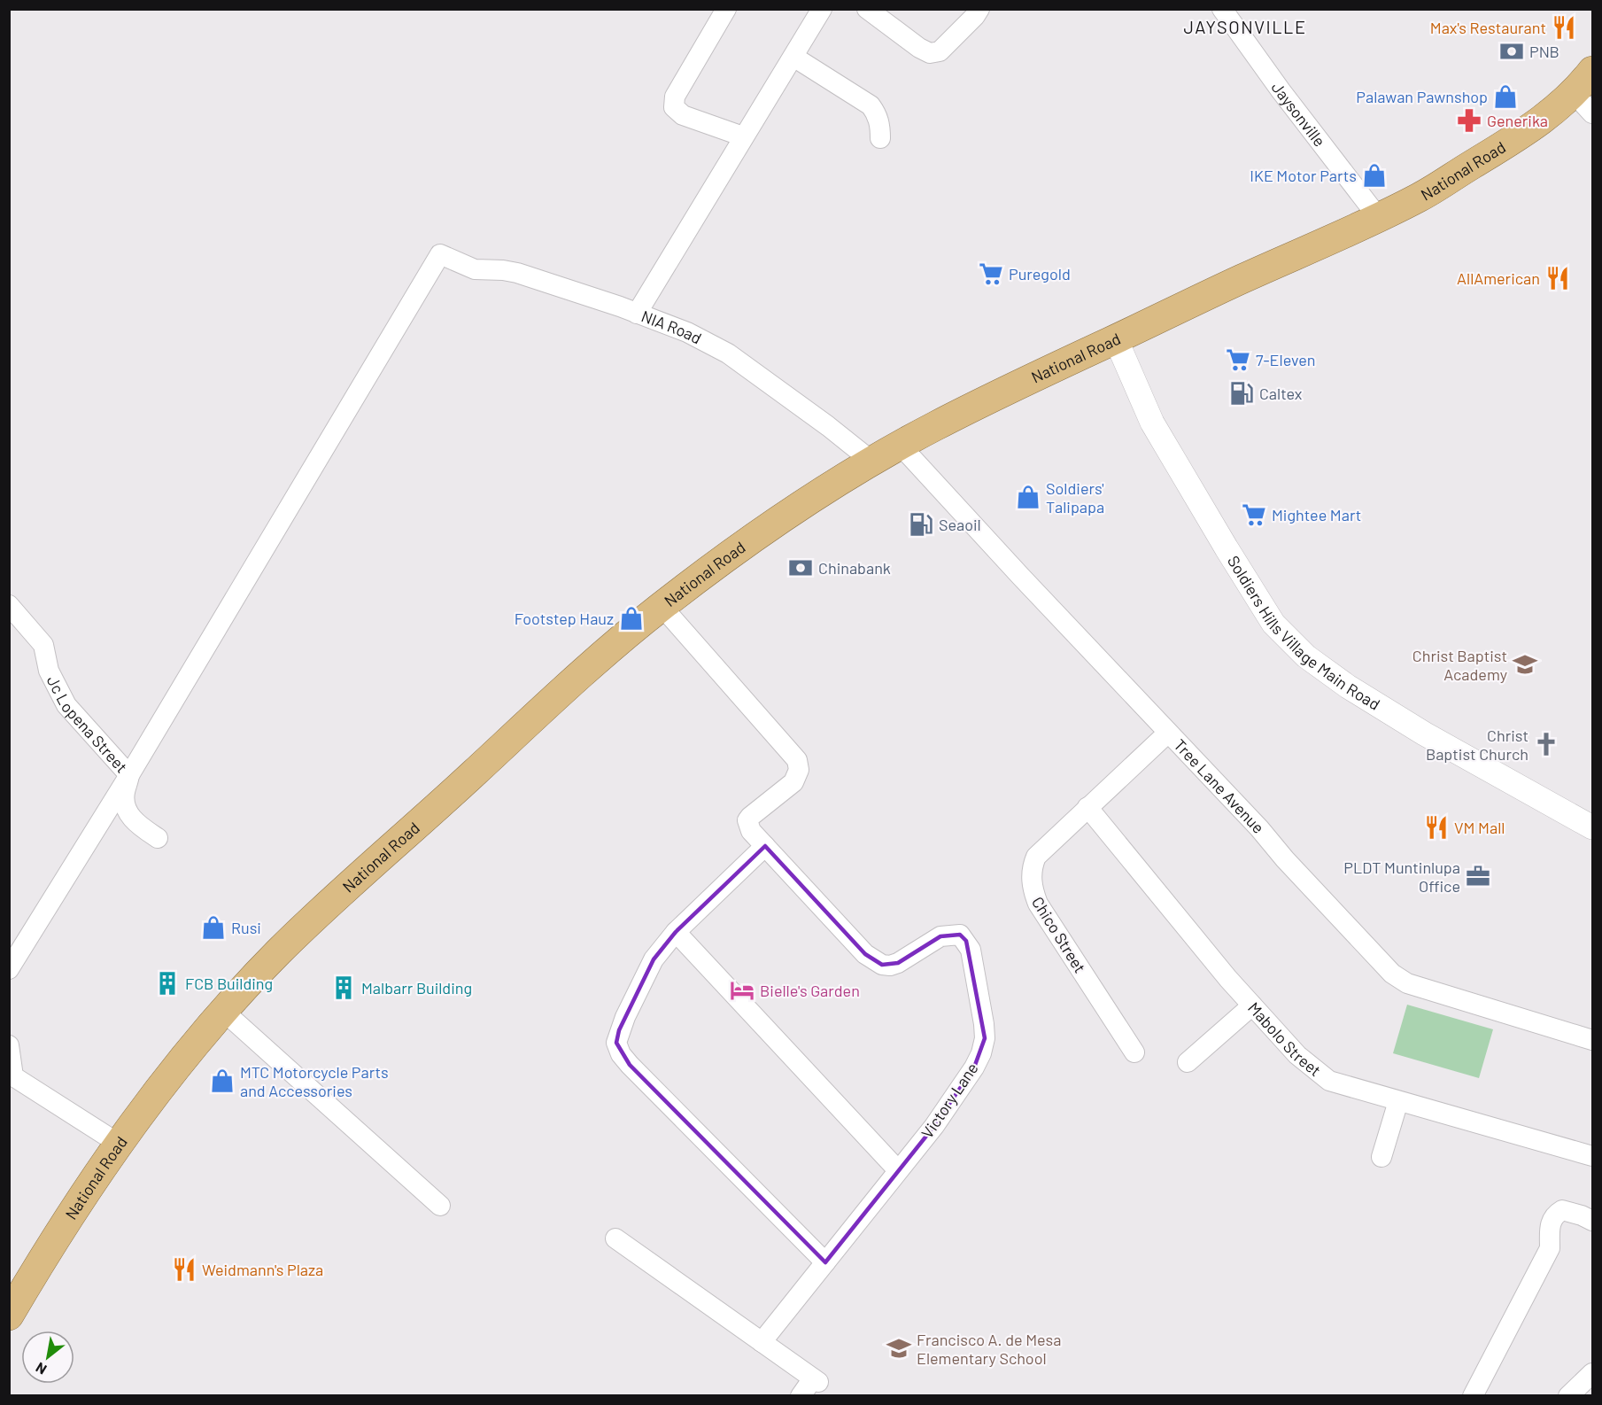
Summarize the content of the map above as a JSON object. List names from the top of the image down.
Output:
{
  "streets": {
    "highway": ["National Road"],
    "street": [
      "Jaysonville",
      "NIA Road",
      "Soldiers Hills Village Main Road",
      "Jc Lopena Street",
      "Tree Lane Avenue",
      "Chico Street",
      "Mabolo Street",
      "Victory Lane"
    ]
  },
  "crossings": [
    ["Jaysonville", "National Road"],
    ["National Road", "NIA Road"],
    ["National Road", "Soldiers Hills Village Main Road"],
    ["National Road", "Tree Lane Avenue"],
    ["NIA Road", "Jc Lopena Street"],
    ["Tree Lane Avenue", "Chico Street"],
    ["Chico Street", "Mabolo Street"]
  ],
  "districts": ["JAYSONVILLE"],
  "places": {
    "restaurant": [
      "Max's Restaurant",
      "AllAmerican",
      "VM Mall",
      "Weidmann's Plaza"
    ],
    "bank": ["PNB", "Chinabank"],
    "shop": [
      "Palawan Pawnshop",
      "IKE Motor Parts",
      "Soldiers' Talipapa",
      "Footstep Hauz",
      "Rusi",
      "MTC Motorcycle Parts and Accessories"
    ],
    "pharmacy": ["Generika"],
    "supermarket": ["Puregold", "7-Eleven", "Mightee Mart"],
    "fuel station": ["Caltex", "Seaoil"],
    "school or university": ["Christ Baptist Academy", "Francisco A. de Mesa Elementary School"],
    "church": ["Christ Baptist Church"],
    "office": ["PLDT Muntinlupa Office"],
    "building": ["FCB Building", "Malbarr Building"],
    "hotel": ["Bielle's Garden"]
  },
  "north": "bottom left"
}
